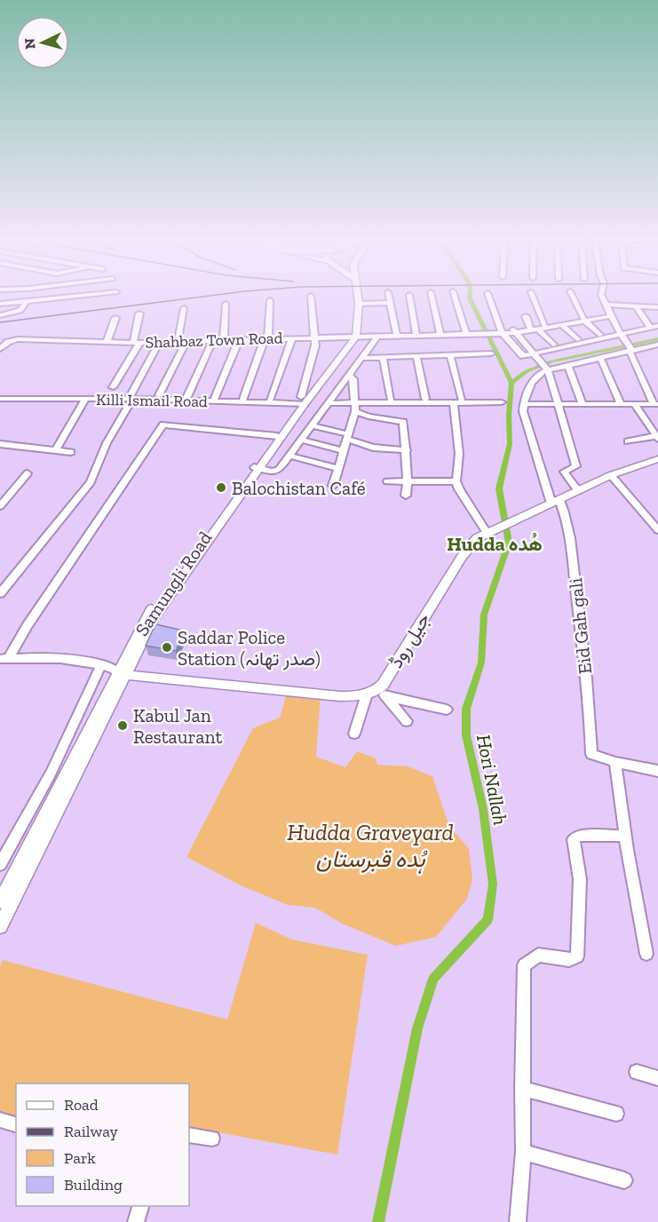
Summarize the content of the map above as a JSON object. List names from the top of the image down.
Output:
{
  "streets": {
    "main road": ["Samungli Road", "جیل روڈ"],
    "street": ["Shahbaz Town Road", "Killi Ismail Road", "Eid Gah gali"]
  },
  "crossings": [
    ["Shahbaz Town Road", "Samungli Road"],
    ["Killi Ismail Road", "Samungli Road"],
    ["Eid Gah gali", "جیل روڈ"]
  ],
  "districts": ["Hudda ھُدہ"],
  "water": ["Hori Nallah"],
  "parks": ["Hudda Graveyard ہُدہ قبرستان"],
  "places": ["Balochistan Café", "Saddar Police Station (صدر تھانہ)", "Kabul Jan Restaurant"],
  "legend": [
    "Road",
    "Railway",
    "Park",
    "Building"
  ],
  "north": "left"
}
